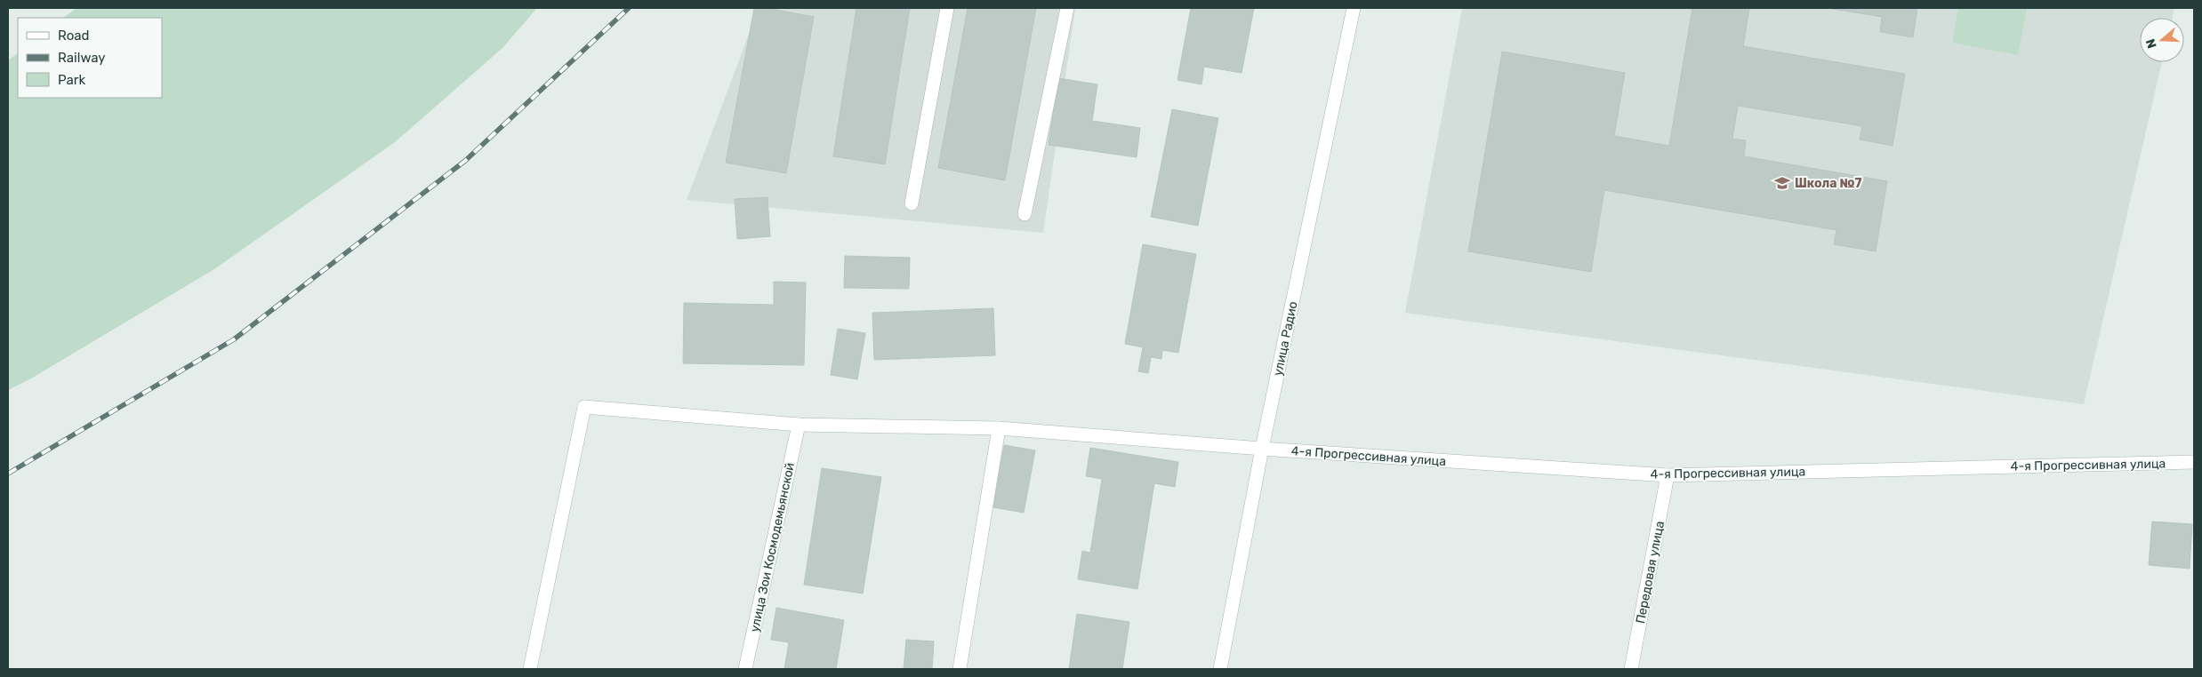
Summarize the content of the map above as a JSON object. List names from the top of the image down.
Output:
{
  "streets": {
    "street": [
      "улица Радио",
      "4-я Прогрессивная улица",
      "улица Зои Космодемьянской",
      "Передовая улица"
    ]
  },
  "crossings": [
    ["улица Радио", "4-я Прогрессивная улица"],
    ["4-я Прогрессивная улица", "улица Зои Космодемьянской"],
    ["4-я Прогрессивная улица", "Передовая улица"]
  ],
  "places": {
    "school or university": ["Школа №7"]
  },
  "legend": ["Road", "Railway", "Park"],
  "north": "left"
}
